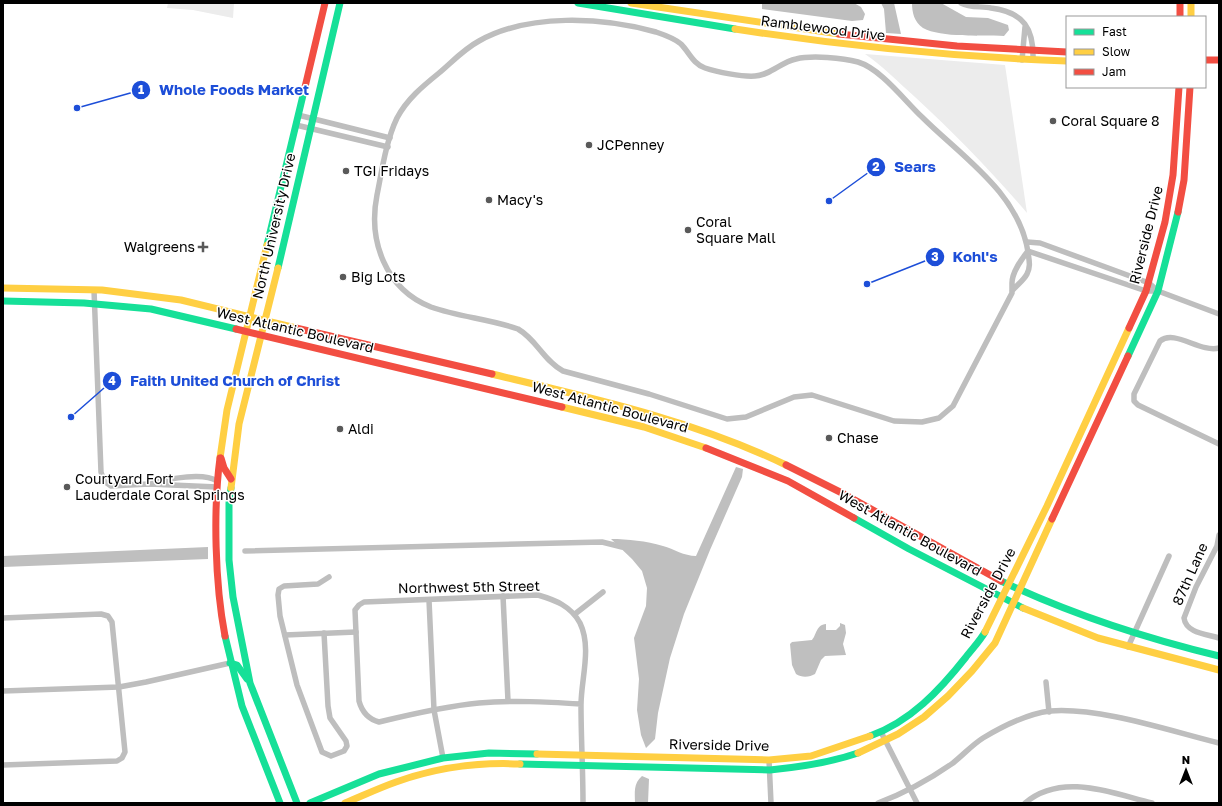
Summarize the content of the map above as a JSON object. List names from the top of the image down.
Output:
{
  "streets": {
    "main road": [
      "Ramblewood Drive",
      "North University Drive",
      "Riverside Drive",
      "West Atlantic Boulevard"
    ],
    "street": ["87th Lane", "Northwest 5th Street"]
  },
  "crossings": [
    ["North University Drive", "West Atlantic Boulevard"],
    ["Riverside Drive", "West Atlantic Boulevard"]
  ],
  "places": {
    "other": [
      "Whole Foods Market",
      "Coral Square 8",
      "JCPenney",
      "TGI Fridays",
      "Macy's",
      "Sears",
      "Coral Square Mall",
      "Big Lots",
      "Kohl's",
      "Faith United Church of Christ",
      "Aldi",
      "Chase",
      "Courtyard Fort Lauderdale Coral Springs"
    ],
    "health": ["Walgreens"]
  },
  "legend": ["Fast", "Slow", "Jam"],
  "north": "top"
}
